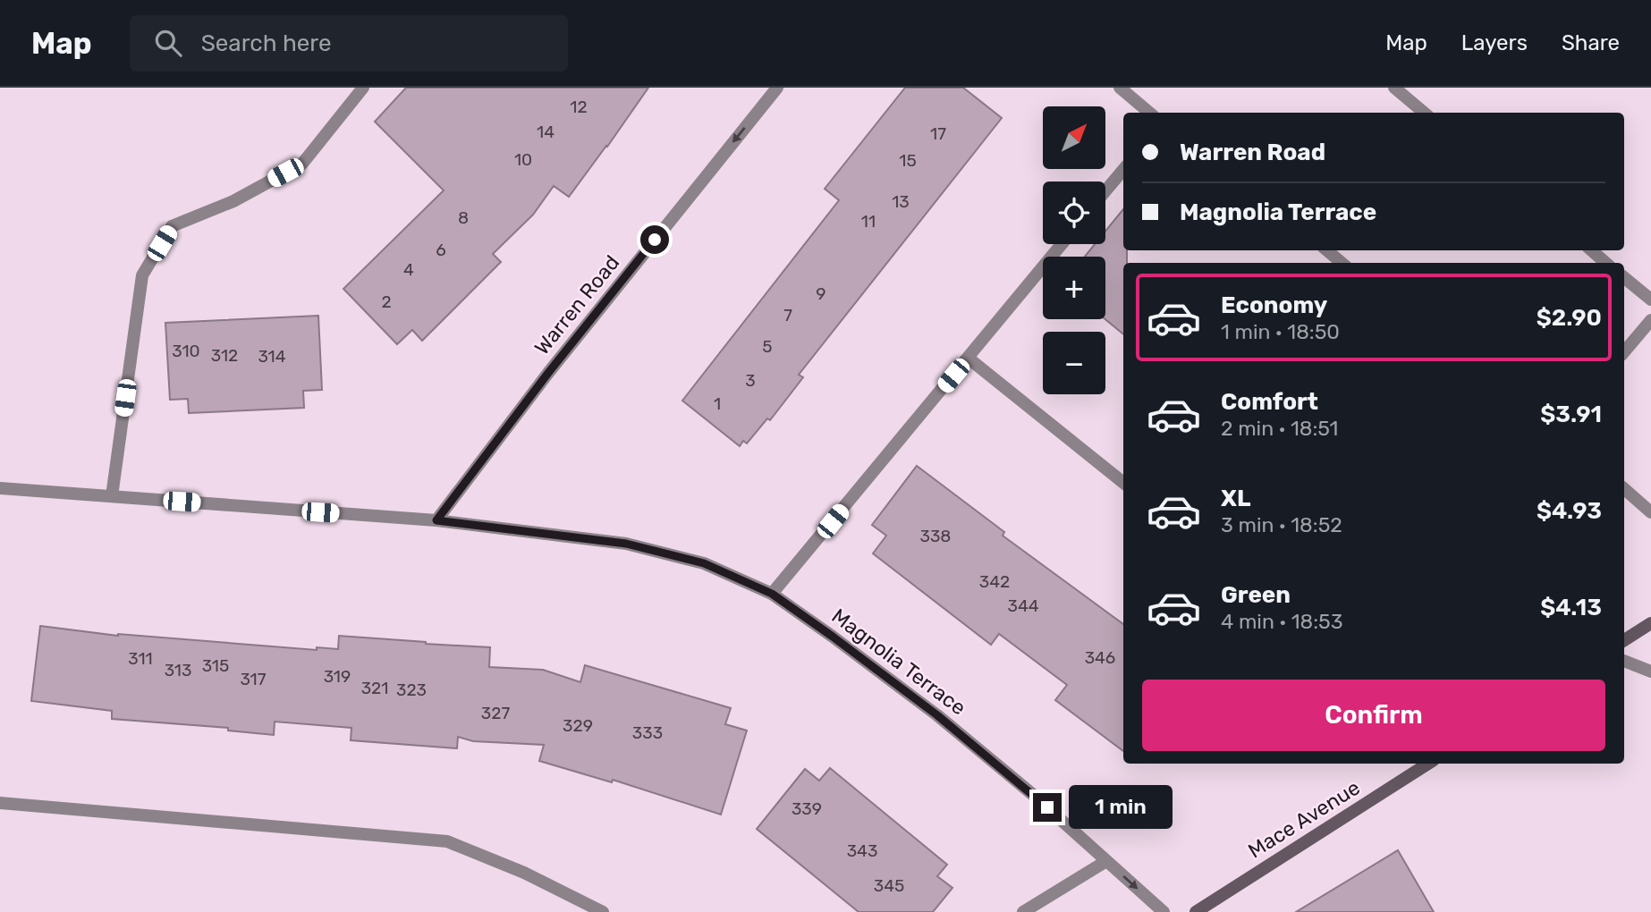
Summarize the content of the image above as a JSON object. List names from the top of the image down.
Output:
{
  "streets": {
    "main road": ["Mace Avenue"],
    "street": ["Warren Road", "Magnolia Terrace"]
  },
  "crossings": [
    ["Warren Road", "Magnolia Terrace"]
  ],
  "one_way": ["Warren Road"],
  "house_numbers": [
    "12",
    "14",
    "17",
    "10",
    "15",
    "13",
    "8",
    "11",
    "6",
    "4",
    "9",
    "2",
    "7",
    "5",
    "310",
    "312",
    "314",
    "3",
    "1",
    "338",
    "342",
    "344",
    "346",
    "311",
    "315",
    "313",
    "319",
    "317",
    "321",
    "323",
    "327",
    "329",
    "333",
    "339",
    "343",
    "345"
  ],
  "north": "top right",
  "page": {
    "header": "Map",
    "search": "Search here",
    "nav": ["Map", "Layers", "Share"],
    "map_buttons": ["+", "−"],
    "banner": ["Warren Road", "Magnolia Terrace"],
    "list": [
      {
        "name": "Economy",
        "note": "1 min · 18:50",
        "value": "$2.90"
      },
      {
        "name": "Comfort",
        "note": "2 min · 18:51",
        "value": "$3.91"
      },
      {
        "name": "XL",
        "note": "3 min · 18:52",
        "value": "$4.93"
      },
      {
        "name": "Green",
        "note": "4 min · 18:53",
        "value": "$4.13"
      }
    ],
    "buttons": "Confirm",
    "bubble": "1 min"
  }
}
